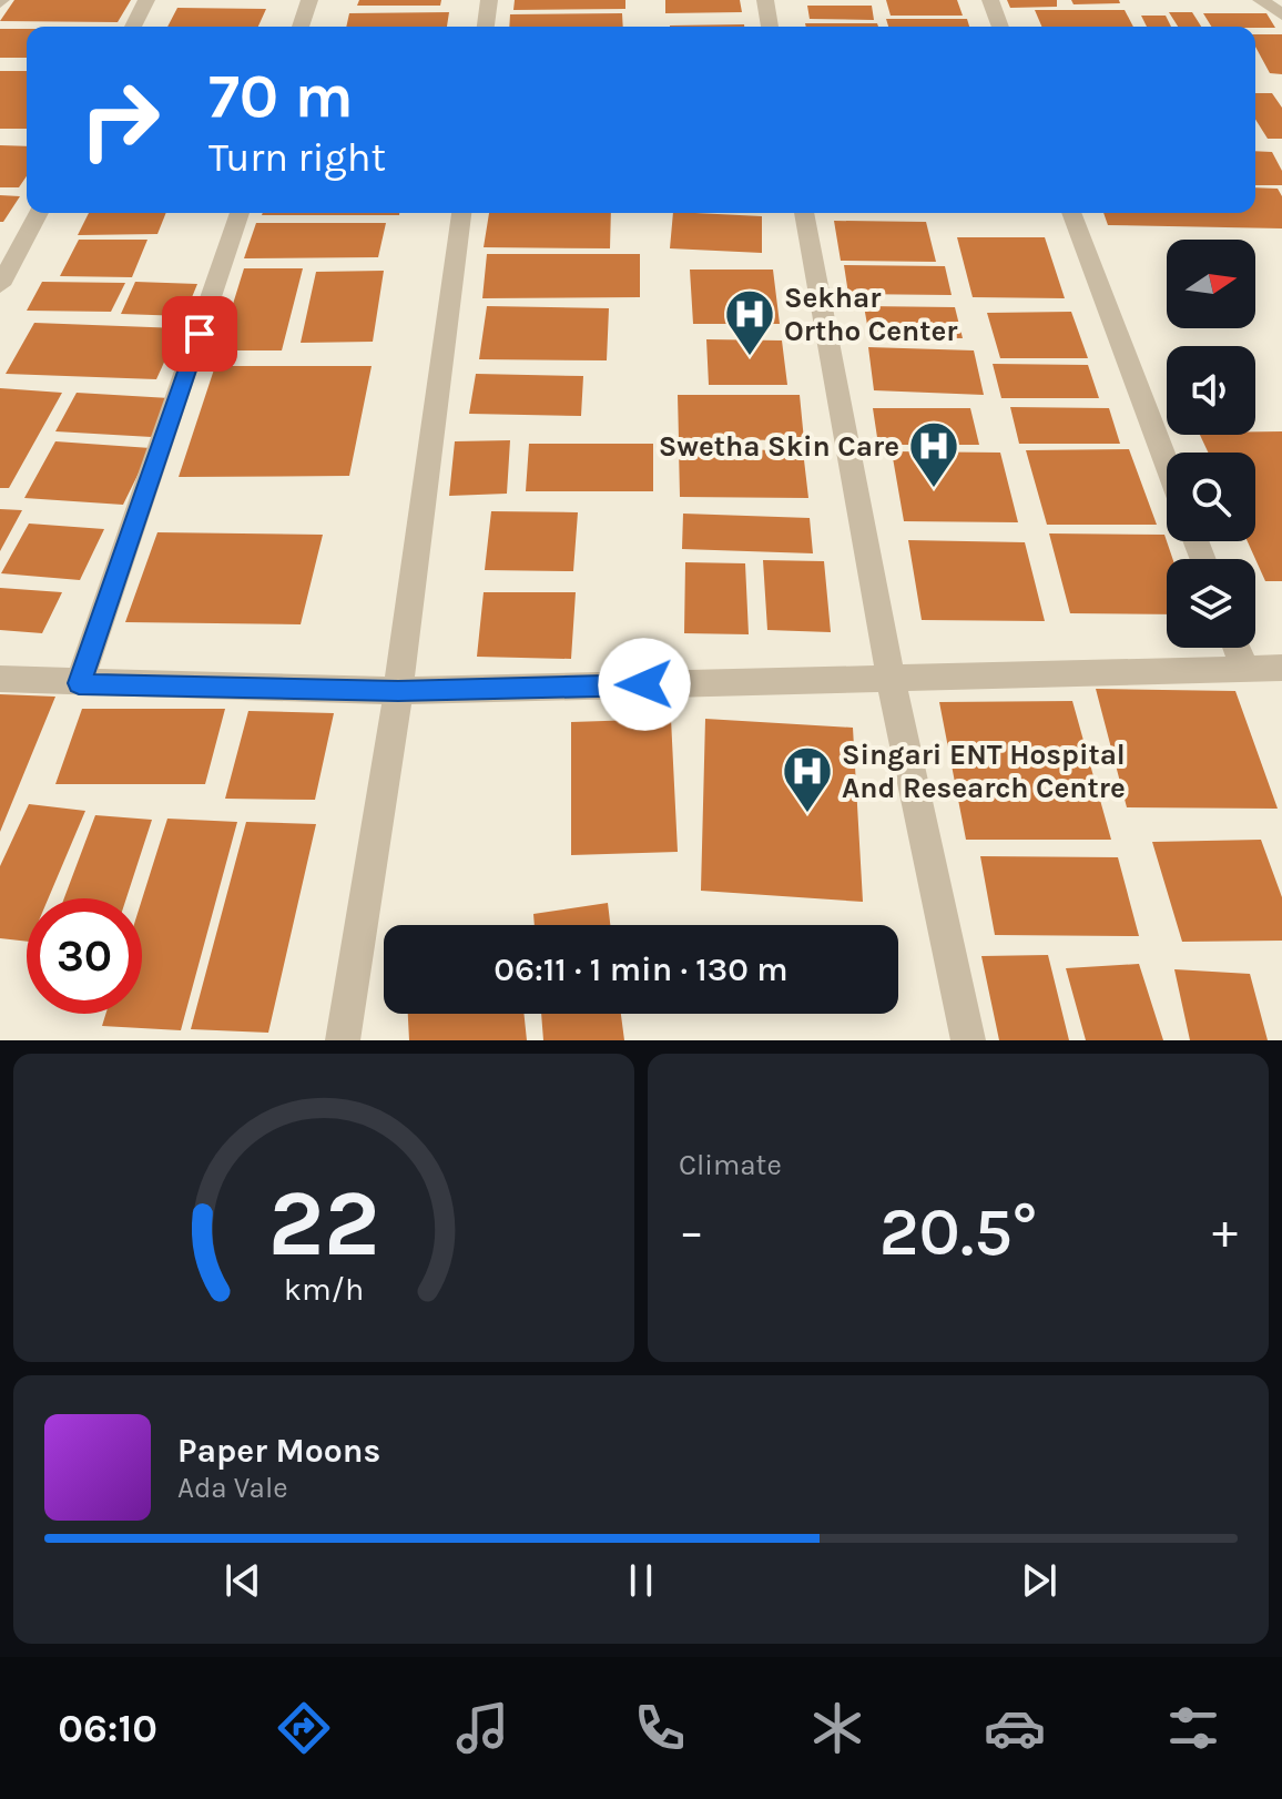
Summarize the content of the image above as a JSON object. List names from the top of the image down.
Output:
{
  "places": {
    "hospital": ["Sekhar Ortho Center", "Swetha Skin Care", "Singari ENT Hospital And Research Centre"]
  },
  "north": "right",
  "page": {
    "turn": ["70 m", "Turn right"],
    "limit": "30",
    "trip": "06:11 · 1 min · 130 m",
    "tile": "Climate",
    "heat": ["−", "20.5°", "+"],
    "song": ["Paper Moons", "Ada Vale"],
    "tabs": "06:10",
    "gauge": ["22", "km/h"]
  }
}
